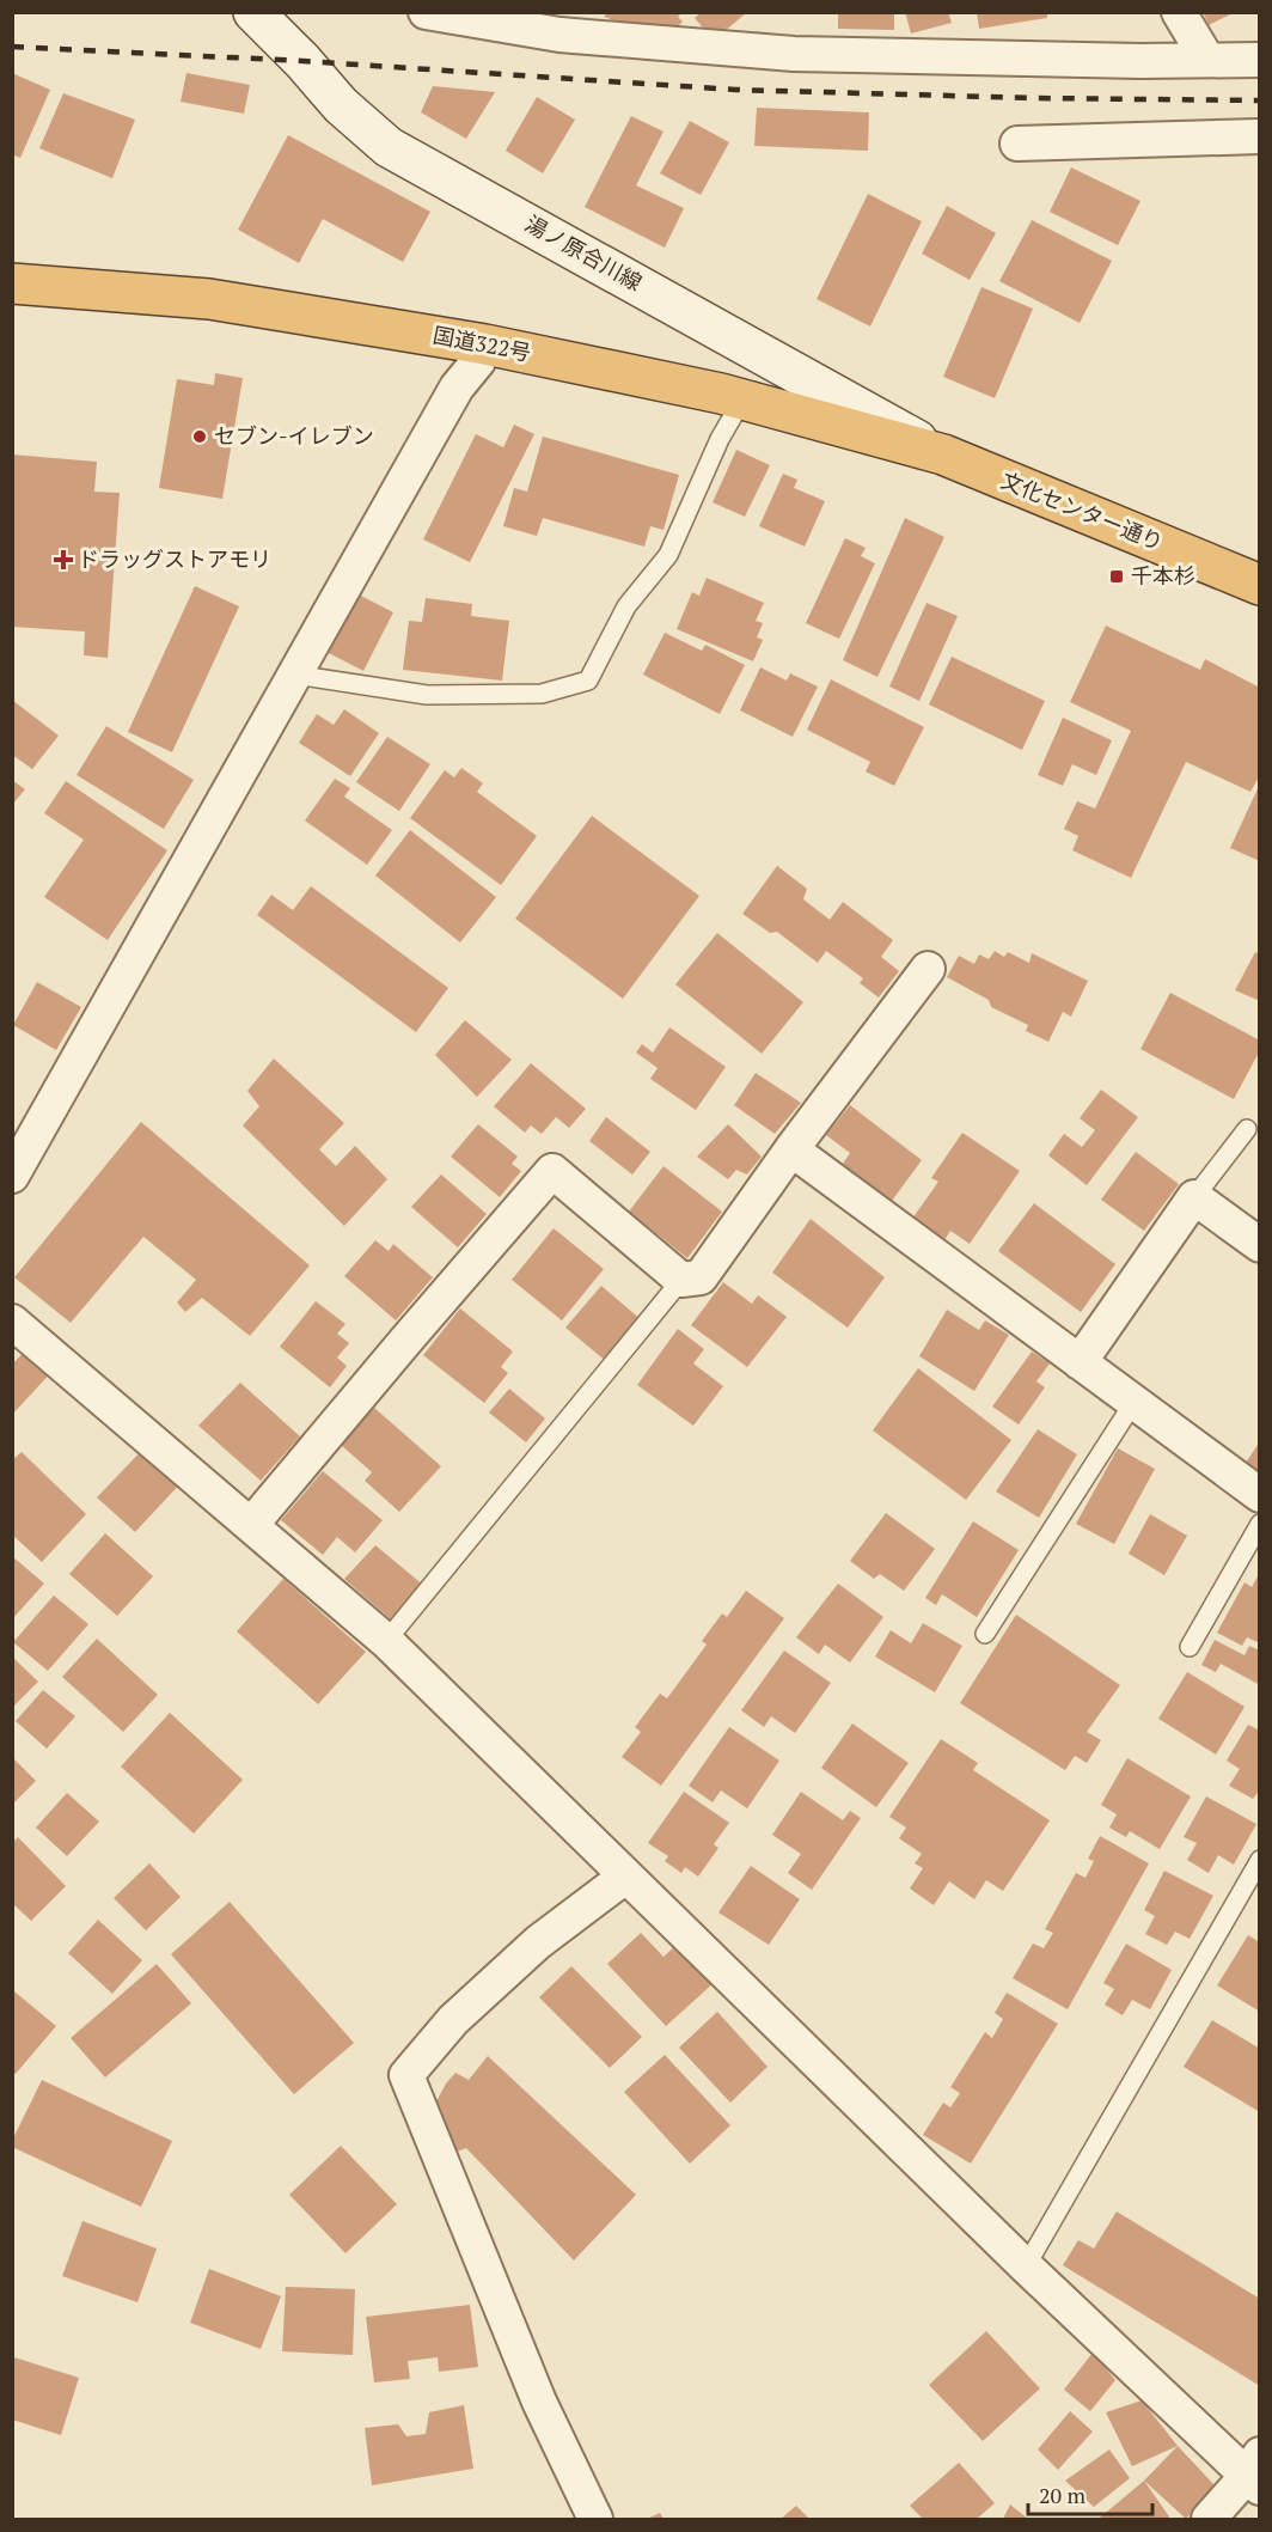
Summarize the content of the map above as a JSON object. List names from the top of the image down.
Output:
{
  "streets": {
    "highway": ["国道322号", "文化センター通り"],
    "main road": ["湯ノ原合川線"]
  },
  "crossings": [
    ["湯ノ原合川線", "国道322号"],
    ["湯ノ原合川線", "文化センター通り"],
    ["国道322号", "文化センター通り"]
  ],
  "places": {
    "other": ["セブン-イレブン"],
    "health": ["ドラッグストアモリ"],
    "transit": ["千本杉"]
  },
  "scale_bar": "20 m"
}
